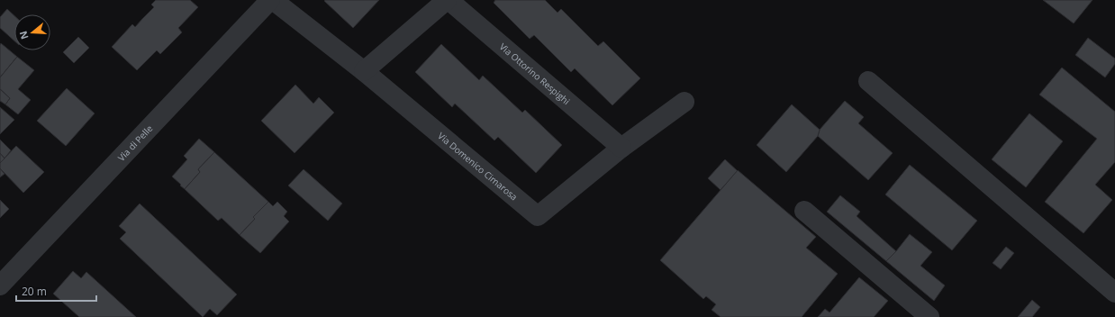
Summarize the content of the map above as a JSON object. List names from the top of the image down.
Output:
{
  "streets": {
    "street": ["Via Ottorino Respighi", "Via di Pelle", "Via Domenico Cimarosa"]
  },
  "crossings": [
    ["Via Ottorino Respighi", "Via Domenico Cimarosa"]
  ],
  "scale_bar": "20 m",
  "north": "left"
}
